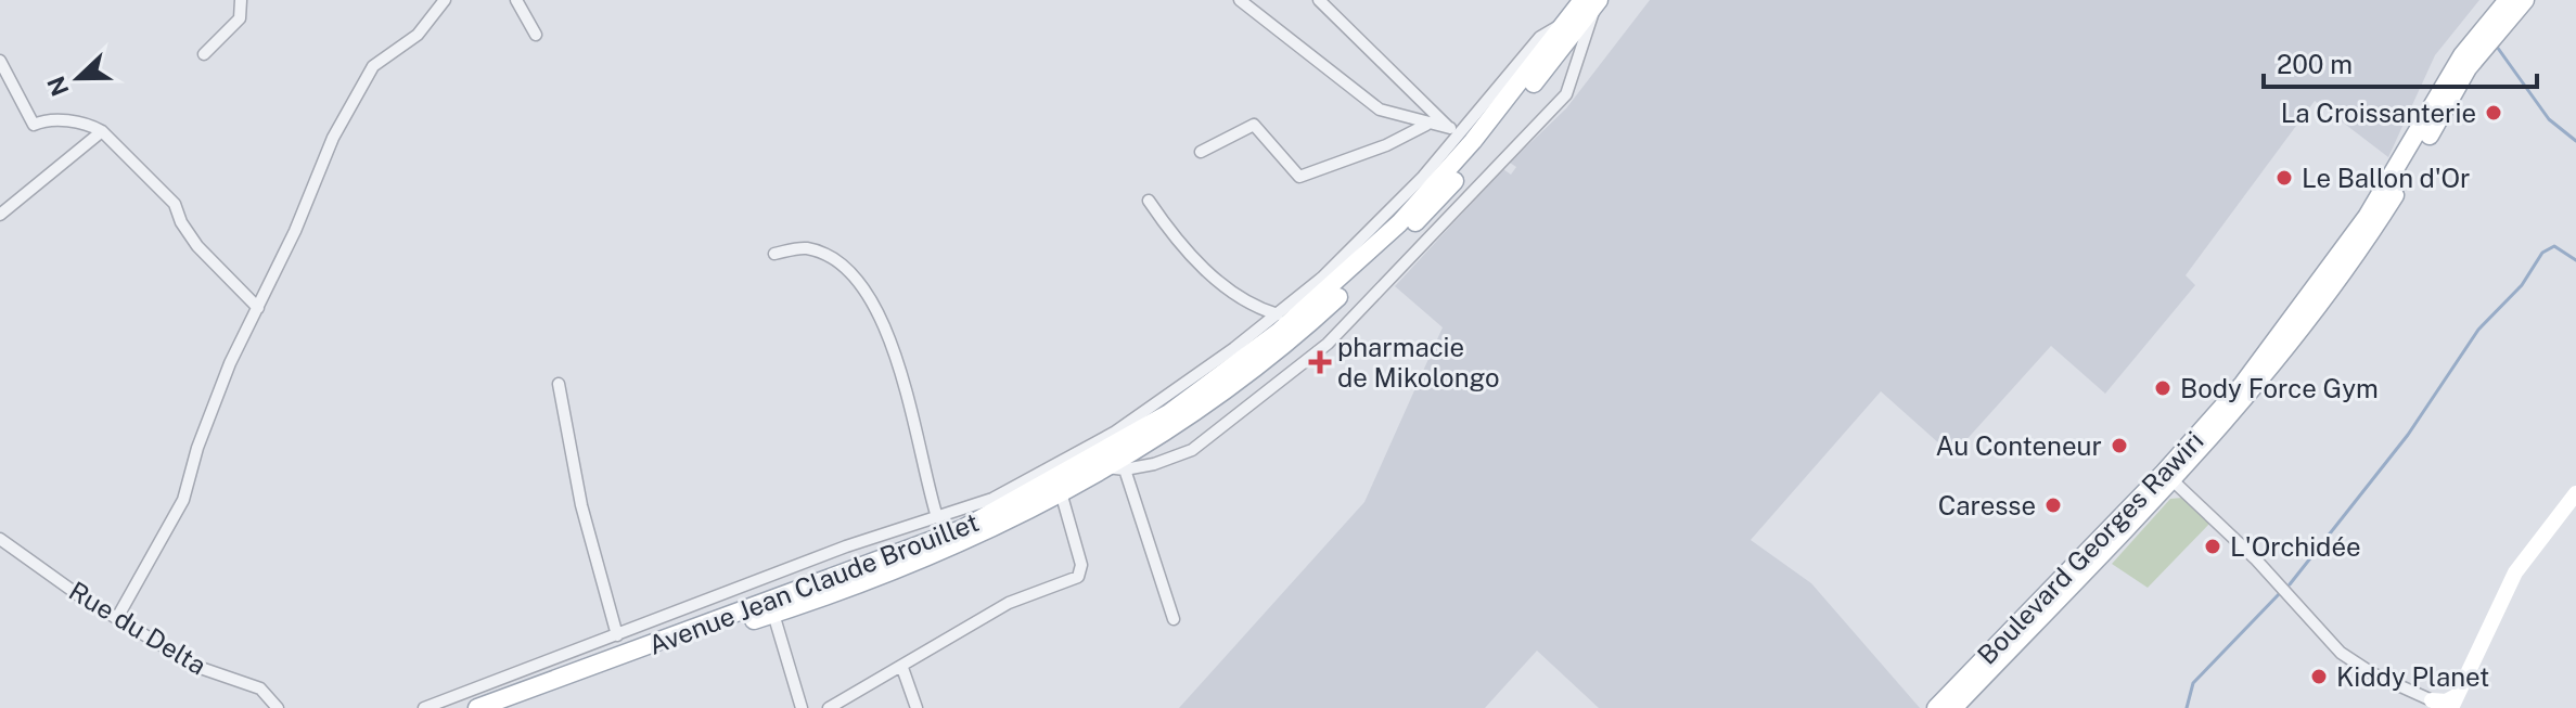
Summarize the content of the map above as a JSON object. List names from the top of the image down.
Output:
{
  "streets": {
    "main road": ["Boulevard Georges Rawiri", "Avenue Jean Claude Brouillet"],
    "street": ["Rue du Delta"]
  },
  "places": {
    "other": [
      "La Croissanterie",
      "Le Ballon d'Or",
      "Body Force Gym",
      "Au Conteneur",
      "Caresse",
      "L'Orchidée",
      "Kiddy Planet"
    ],
    "health": ["pharmacie de Mikolongo"]
  },
  "scale_bar": "200 m",
  "north": "left"
}
